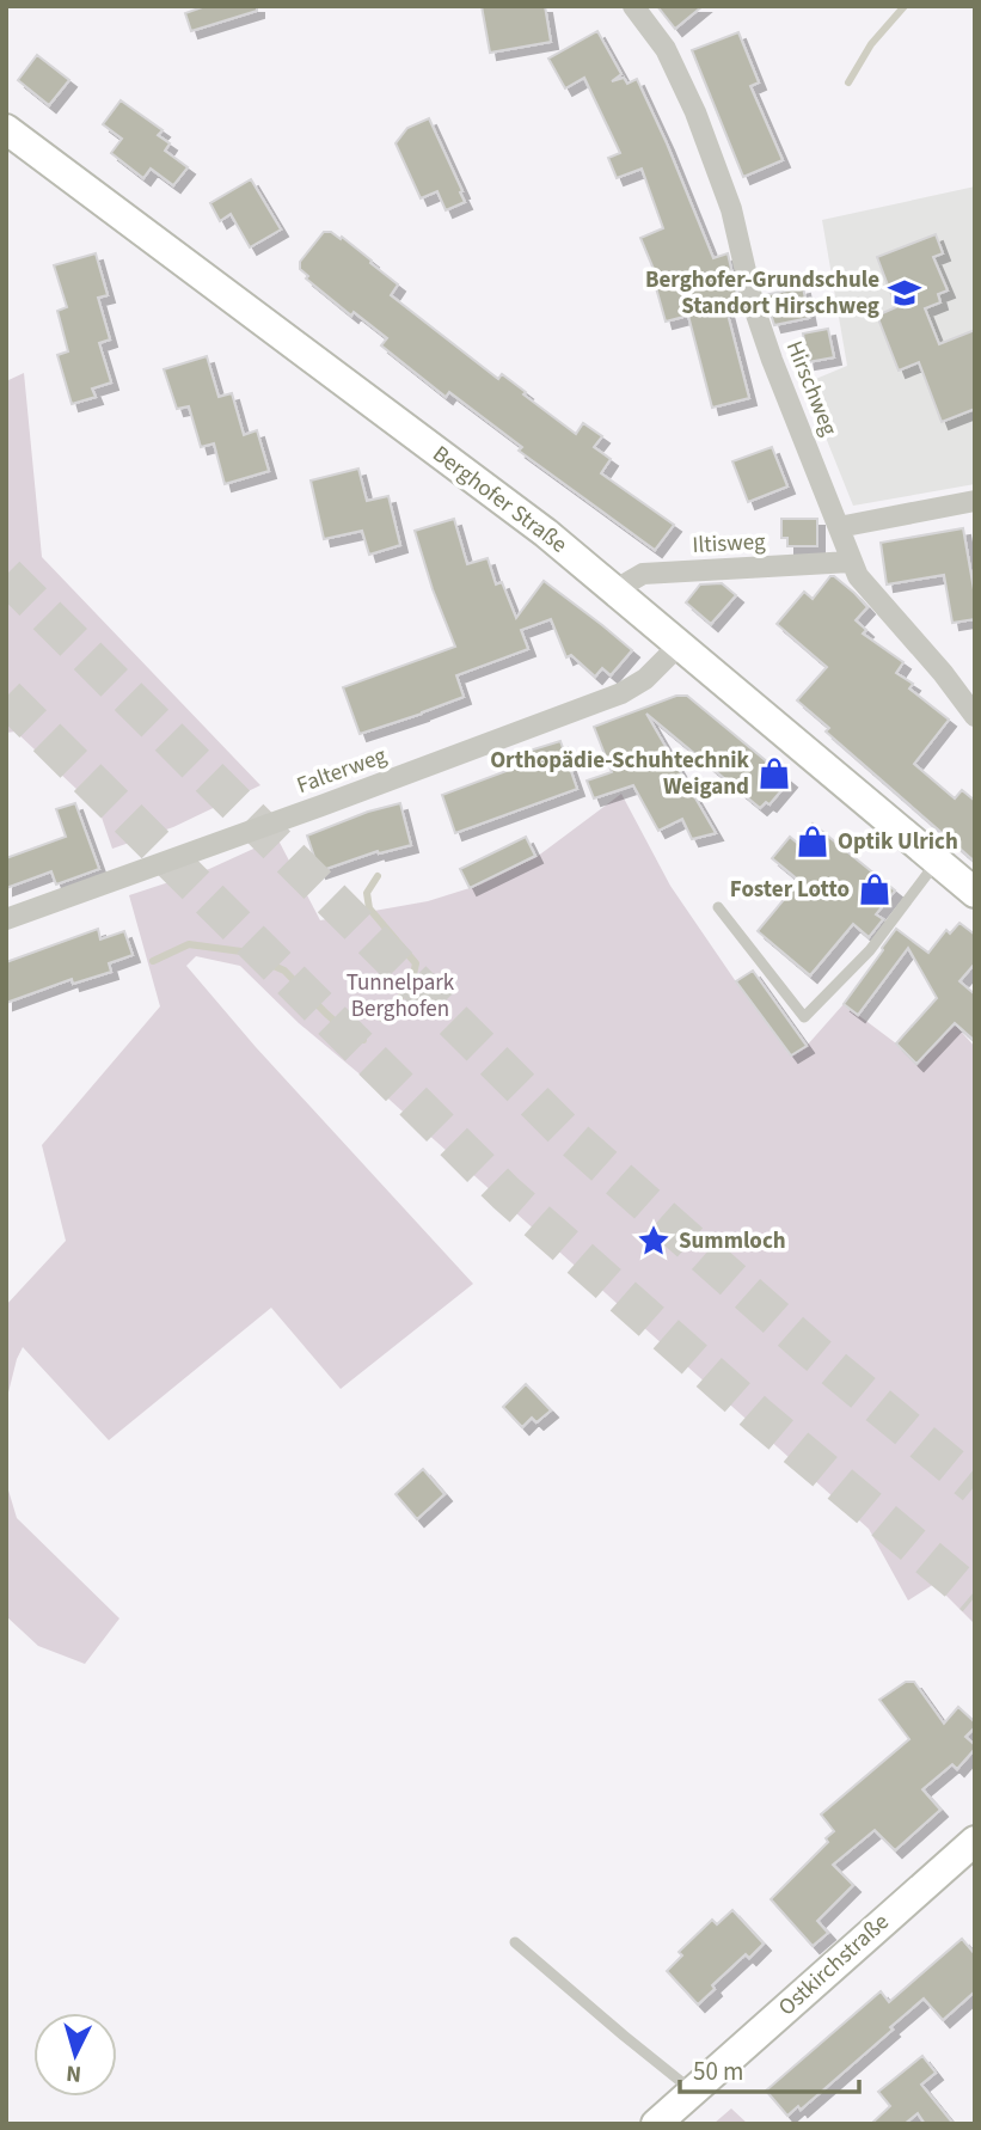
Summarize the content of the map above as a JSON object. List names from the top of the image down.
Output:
{
  "streets": {
    "street": [
      "Hirschweg",
      "Berghofer Straße",
      "Iltisweg",
      "Falterweg",
      "Ostkirchstraße"
    ]
  },
  "crossings": [
    ["Hirschweg", "Iltisweg"],
    ["Berghofer Straße", "Iltisweg"],
    ["Berghofer Straße", "Falterweg"]
  ],
  "parks": ["Tunnelpark Berghofen"],
  "places": {
    "school or university": ["Berghofer-Grundschule Standort Hirschweg"],
    "shop": ["Orthopädie-Schuhtechnik Weigand", "Optik Ulrich", "Foster Lotto"],
    "place": ["Summloch"]
  },
  "scale_bar": "50 m",
  "north": "bottom"
}
